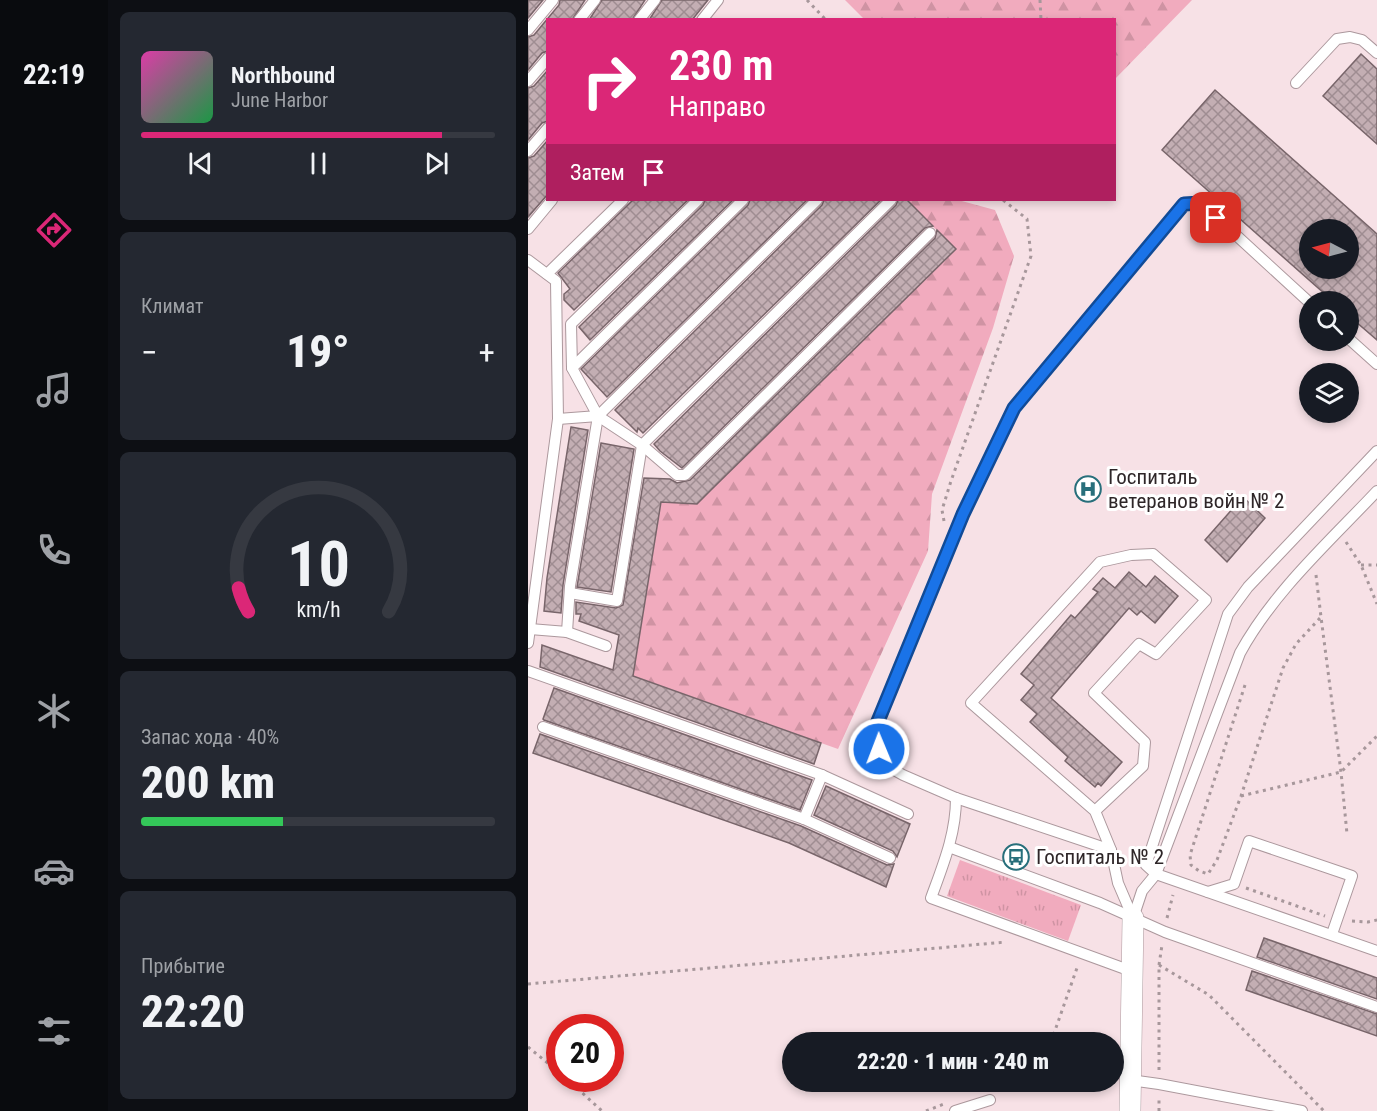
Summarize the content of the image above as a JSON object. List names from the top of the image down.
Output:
{
  "places": {
    "hospital": ["Госпиталь ветеранов войн № 2"],
    "bus stop": ["Госпиталь № 2"]
  },
  "north": "left",
  "page": {
    "tabs": "22:19",
    "turn": ["230 m", "Направо"],
    "song": ["Northbound", "June Harbor"],
    "then": "Затем",
    "tile": [
      "Климат",
      ["Запас хода · 40%", "200 km"],
      ["Прибытие", "22:20"]
    ],
    "heat": ["−", "19°", "+"],
    "limit": "20",
    "trip": "22:20 · 1 мин · 240 m",
    "gauge": ["10", "km/h"]
  }
}
